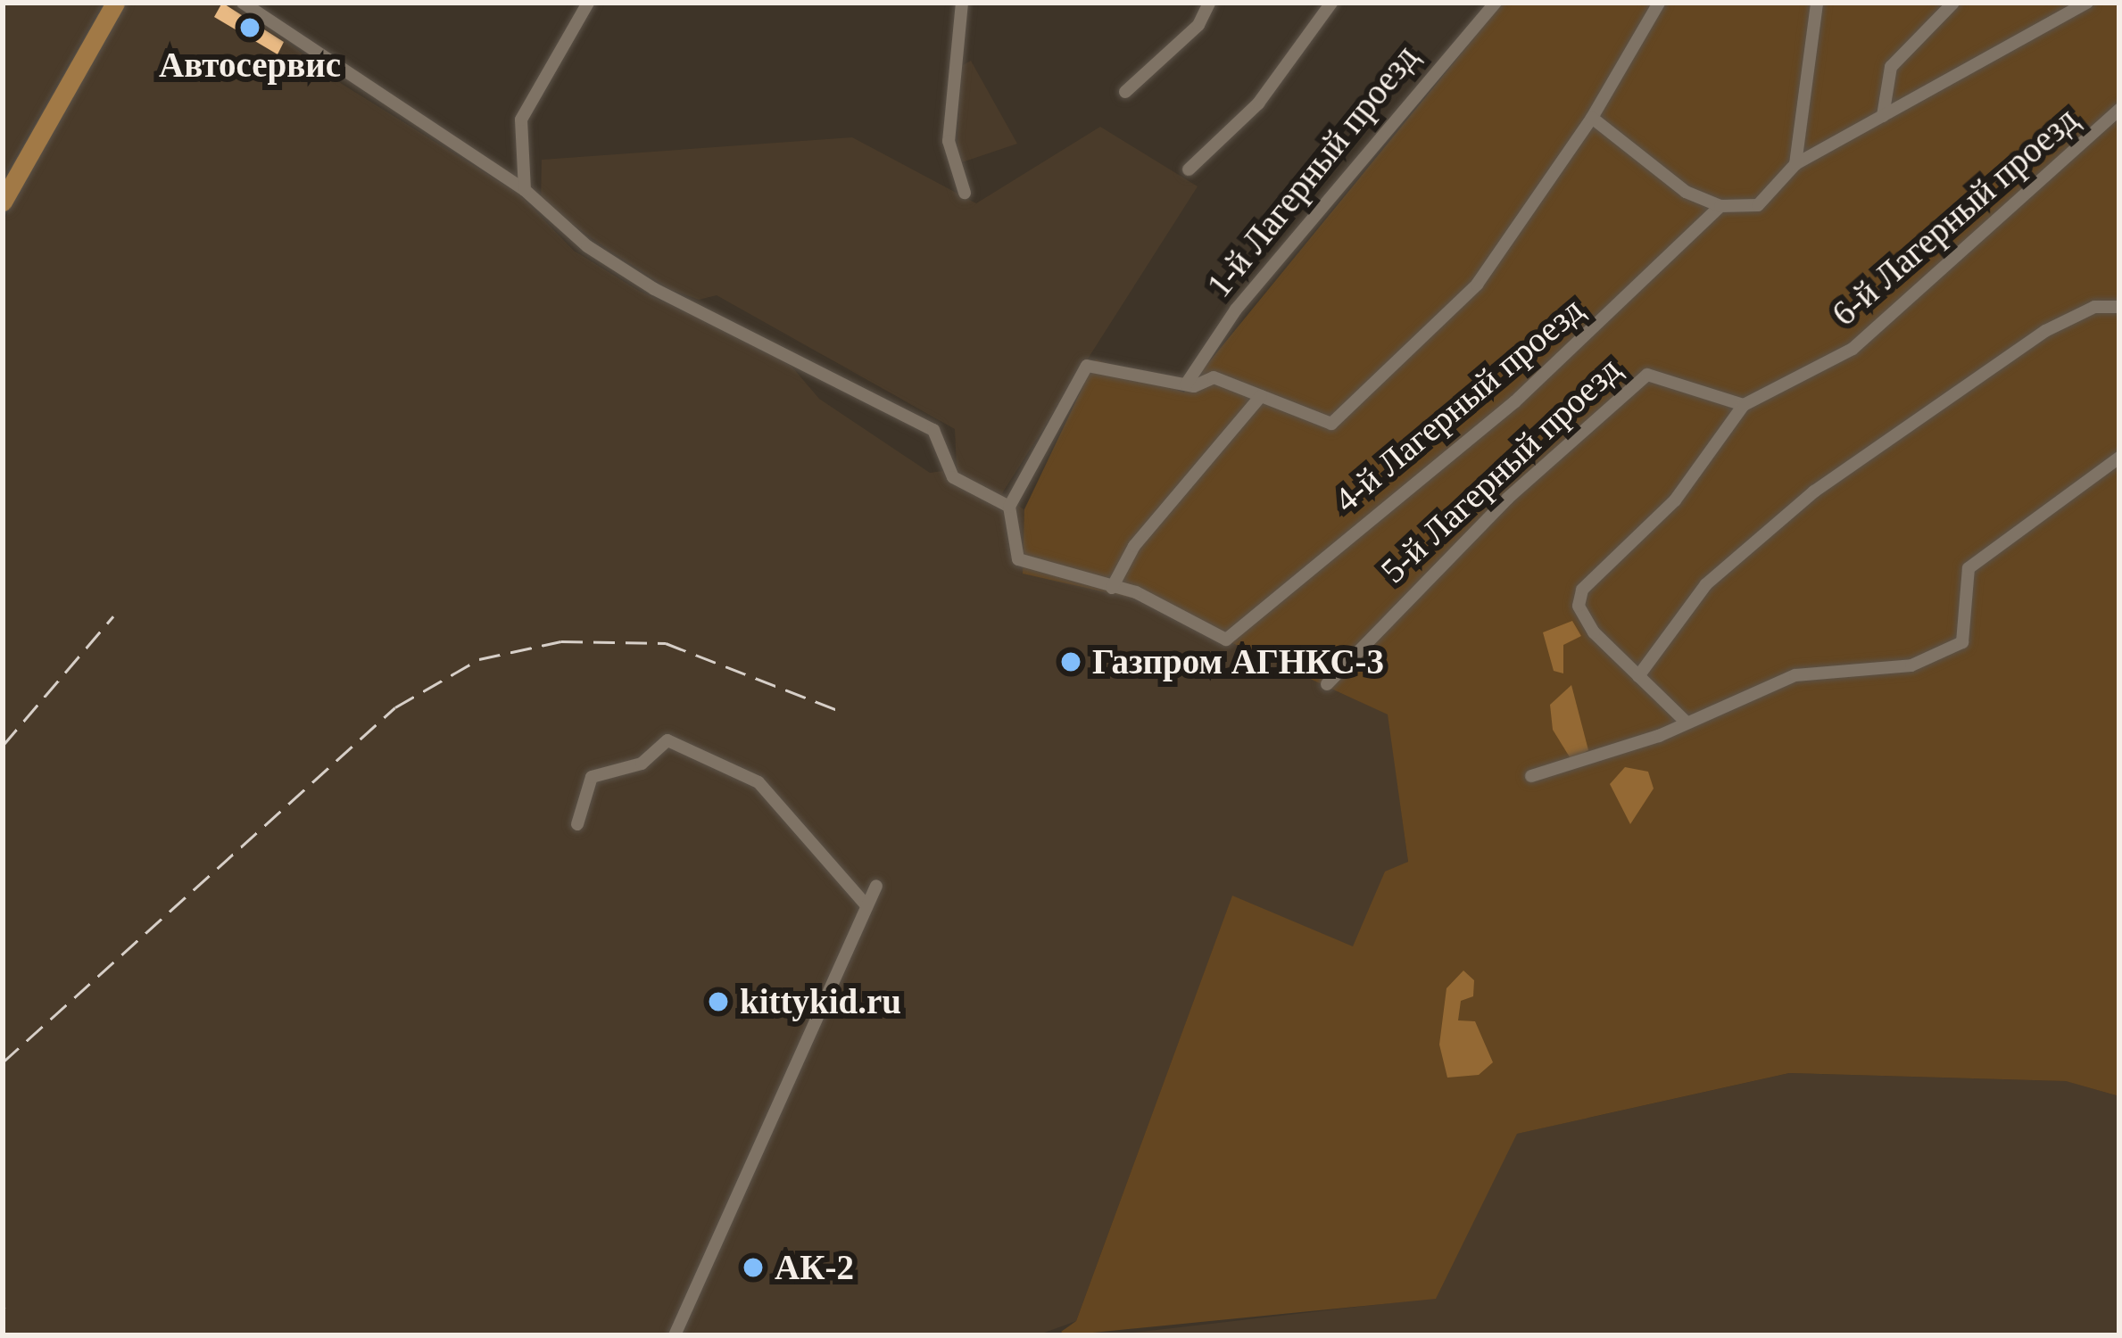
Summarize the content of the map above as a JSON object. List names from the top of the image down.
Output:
{
  "streets": {
    "street": [
      "1-й Лагерный проезд",
      "6-й Лагерный проезд",
      "4-й Лагерный проезд",
      "5-й Лагерный проезд"
    ]
  },
  "crossings": [
    ["6-й Лагерный проезд", "5-й Лагерный проезд"]
  ],
  "places": [
    "Автосервис",
    "Газпром АГНКС-3",
    "kittykid.ru",
    "АК-2"
  ]
}
